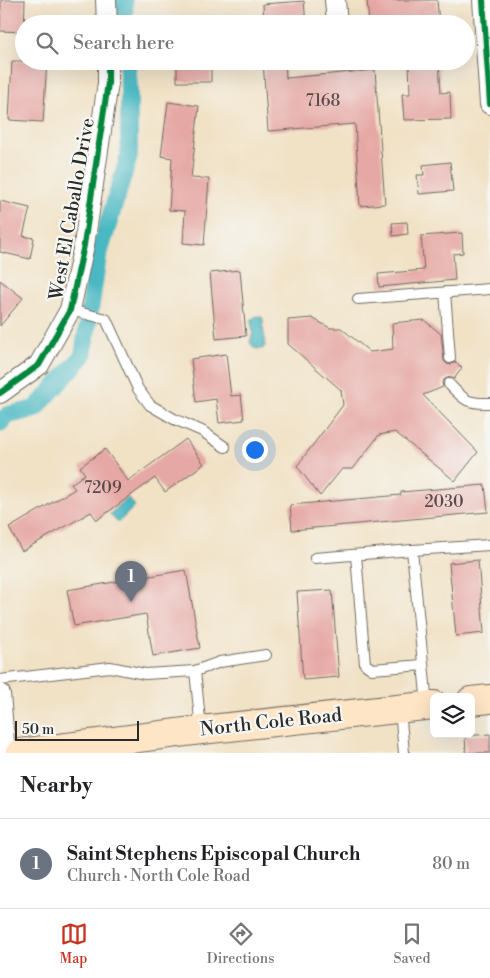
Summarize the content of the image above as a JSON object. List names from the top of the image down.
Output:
{
  "streets": {
    "main road": ["North Cole Road"],
    "street": ["West El Caballo Drive"]
  },
  "house_numbers": ["7168", "7209", "2030"],
  "scale_bar": "50 m",
  "page": {
    "search": "Search here",
    "pins": "1",
    "scale": "50 m",
    "heading": "Nearby",
    "list": [
      {
        "mark": "1",
        "name": "Saint Stephens Episcopal Church",
        "note": "Church · North Cole Road",
        "value": "80 m"
      }
    ],
    "nav": ["Map", "Directions", "Saved"]
  }
}
